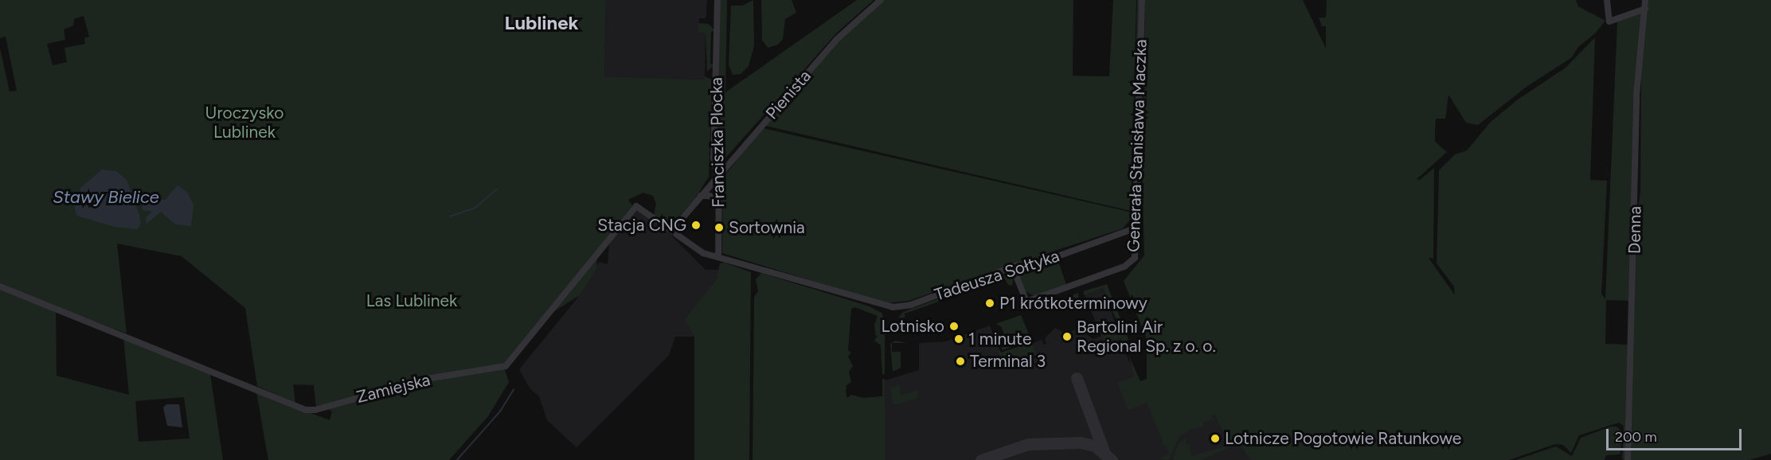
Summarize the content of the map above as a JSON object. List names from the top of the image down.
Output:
{
  "streets": {
    "street": [
      "Pienista",
      "Franciszka Plocka",
      "Generała Stanisława Maczka",
      "Denna",
      "Tadeusza Sołtyka",
      "Zamiejska"
    ]
  },
  "crossings": [
    ["Pienista", "Franciszka Plocka"],
    ["Pienista", "Zamiejska"],
    ["Franciszka Plocka", "Tadeusza Sołtyka"],
    ["Franciszka Plocka", "Zamiejska"],
    ["Generała Stanisława Maczka", "Tadeusza Sołtyka"],
    ["Tadeusza Sołtyka", "Zamiejska"]
  ],
  "districts": ["Lublinek"],
  "water": ["Stawy Bielice"],
  "parks": ["Uroczysko Lublinek", "Las Lublinek"],
  "places": [
    "Stacja CNG",
    "Sortownia",
    "P1 krótkoterminowy",
    "Lotnisko",
    "Bartolini Air Regional Sp. z o. o.",
    "1 minute",
    "Terminal 3",
    "Lotnicze Pogotowie Ratunkowe"
  ],
  "scale_bar": "200 m"
}
